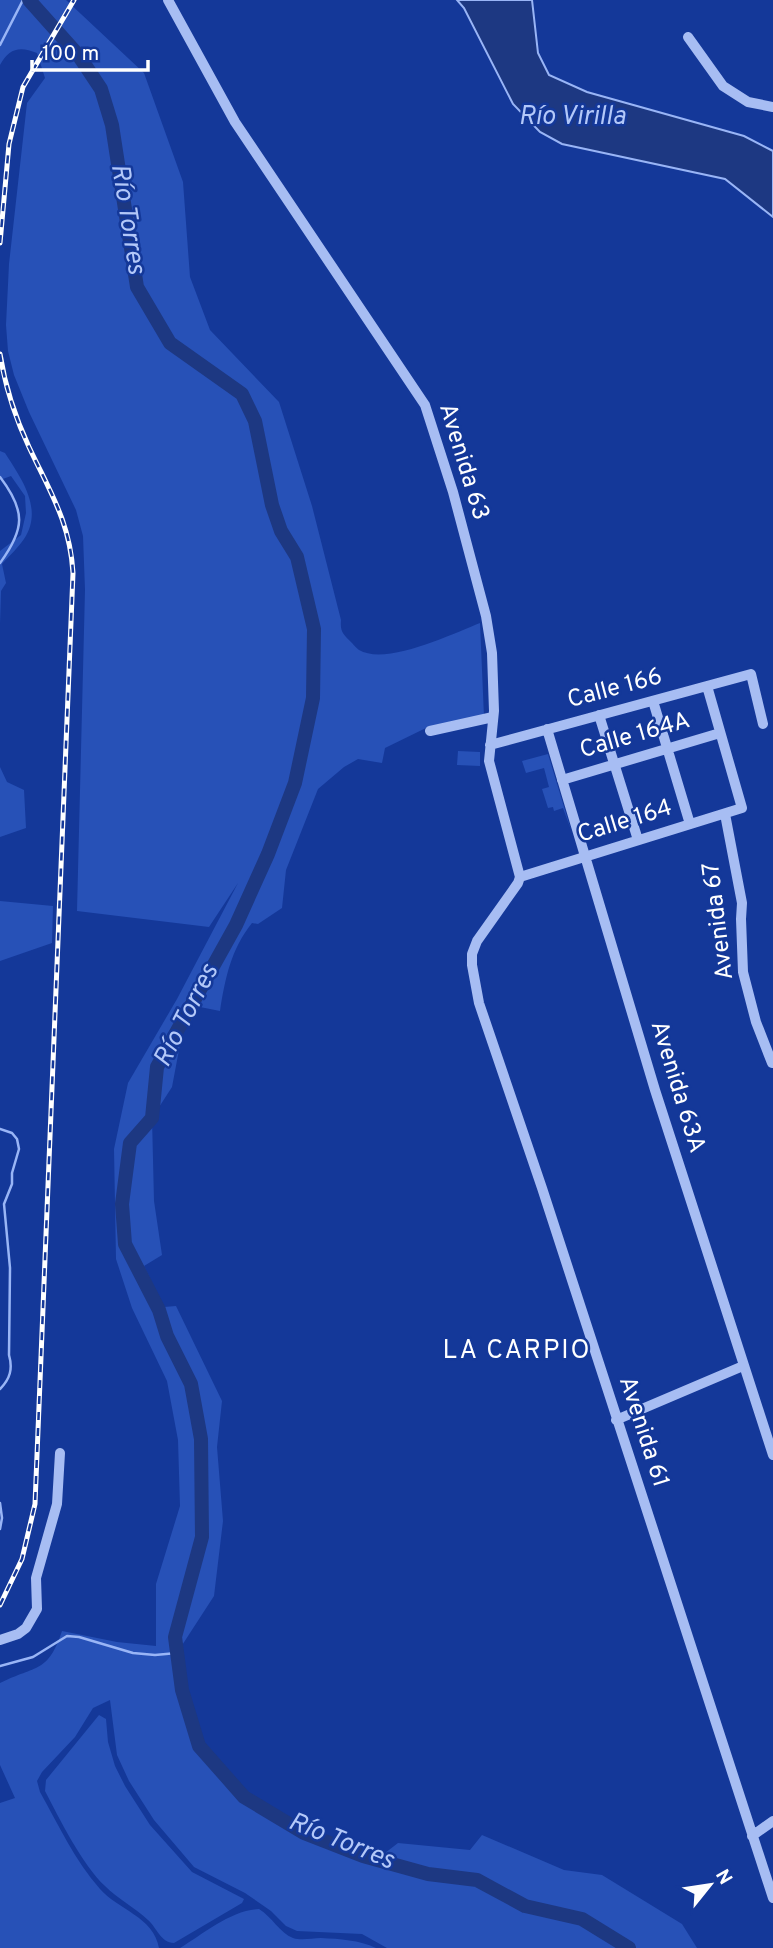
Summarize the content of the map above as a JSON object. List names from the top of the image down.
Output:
{
  "streets": {
    "street": [
      "Avenida 63",
      "Calle 166",
      "Calle 164A",
      "Calle 164",
      "Avenida 67",
      "Avenida 63A",
      "Avenida 61"
    ]
  },
  "crossings": [
    ["Avenida 63", "Calle 166"],
    ["Avenida 63", "Calle 164"],
    ["Avenida 63", "Avenida 61"],
    ["Calle 166", "Avenida 63A"],
    ["Calle 164A", "Calle 164"],
    ["Calle 164A", "Avenida 63A"],
    ["Calle 164", "Avenida 67"],
    ["Calle 164", "Avenida 63A"],
    ["Calle 164", "Avenida 61"]
  ],
  "districts": ["LA CARPIO"],
  "water": ["Río Virilla", "Río Torres"],
  "scale_bar": "100 m",
  "north": "top right"
}
